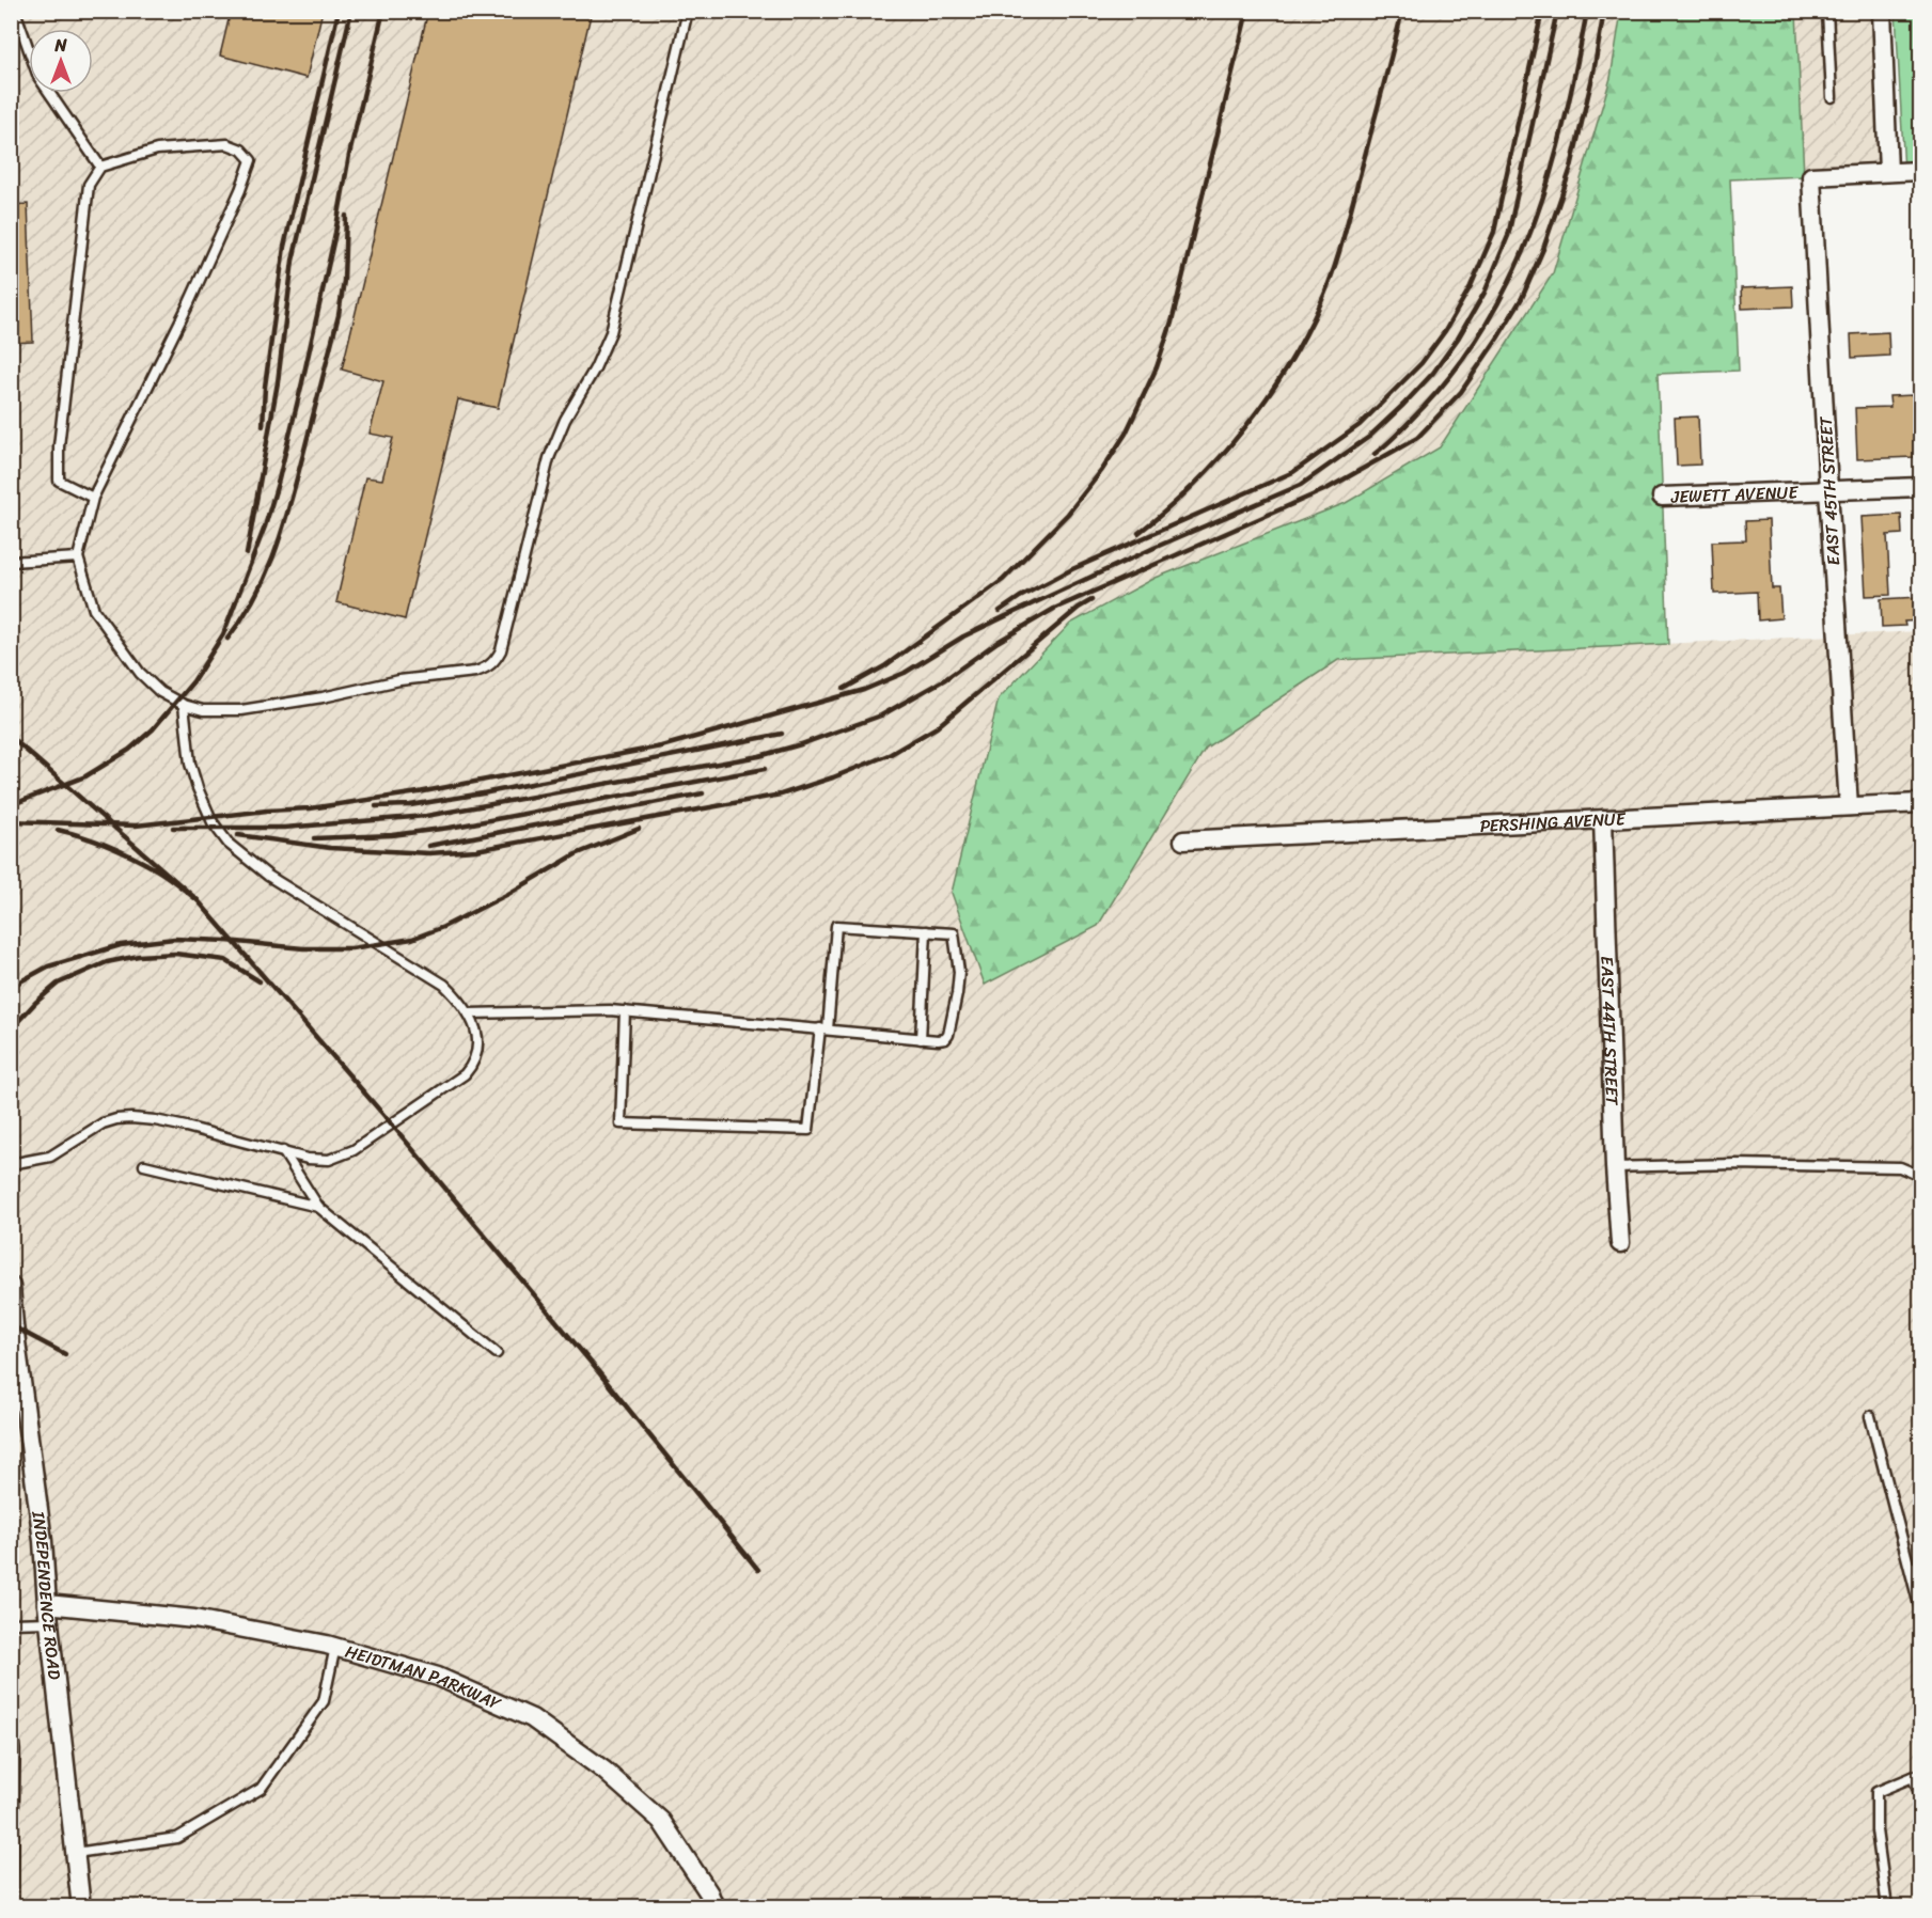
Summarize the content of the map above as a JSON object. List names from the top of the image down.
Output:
{
  "streets": {
    "street": [
      "EAST 45TH STREET",
      "JEWETT AVENUE",
      "PERSHING AVENUE",
      "EAST 44TH STREET",
      "INDEPENDENCE ROAD",
      "HEIDTMAN PARKWAY"
    ]
  },
  "crossings": [
    ["EAST 45TH STREET", "JEWETT AVENUE"],
    ["EAST 45TH STREET", "PERSHING AVENUE"],
    ["PERSHING AVENUE", "EAST 44TH STREET"],
    ["INDEPENDENCE ROAD", "HEIDTMAN PARKWAY"]
  ],
  "north": "top"
}
